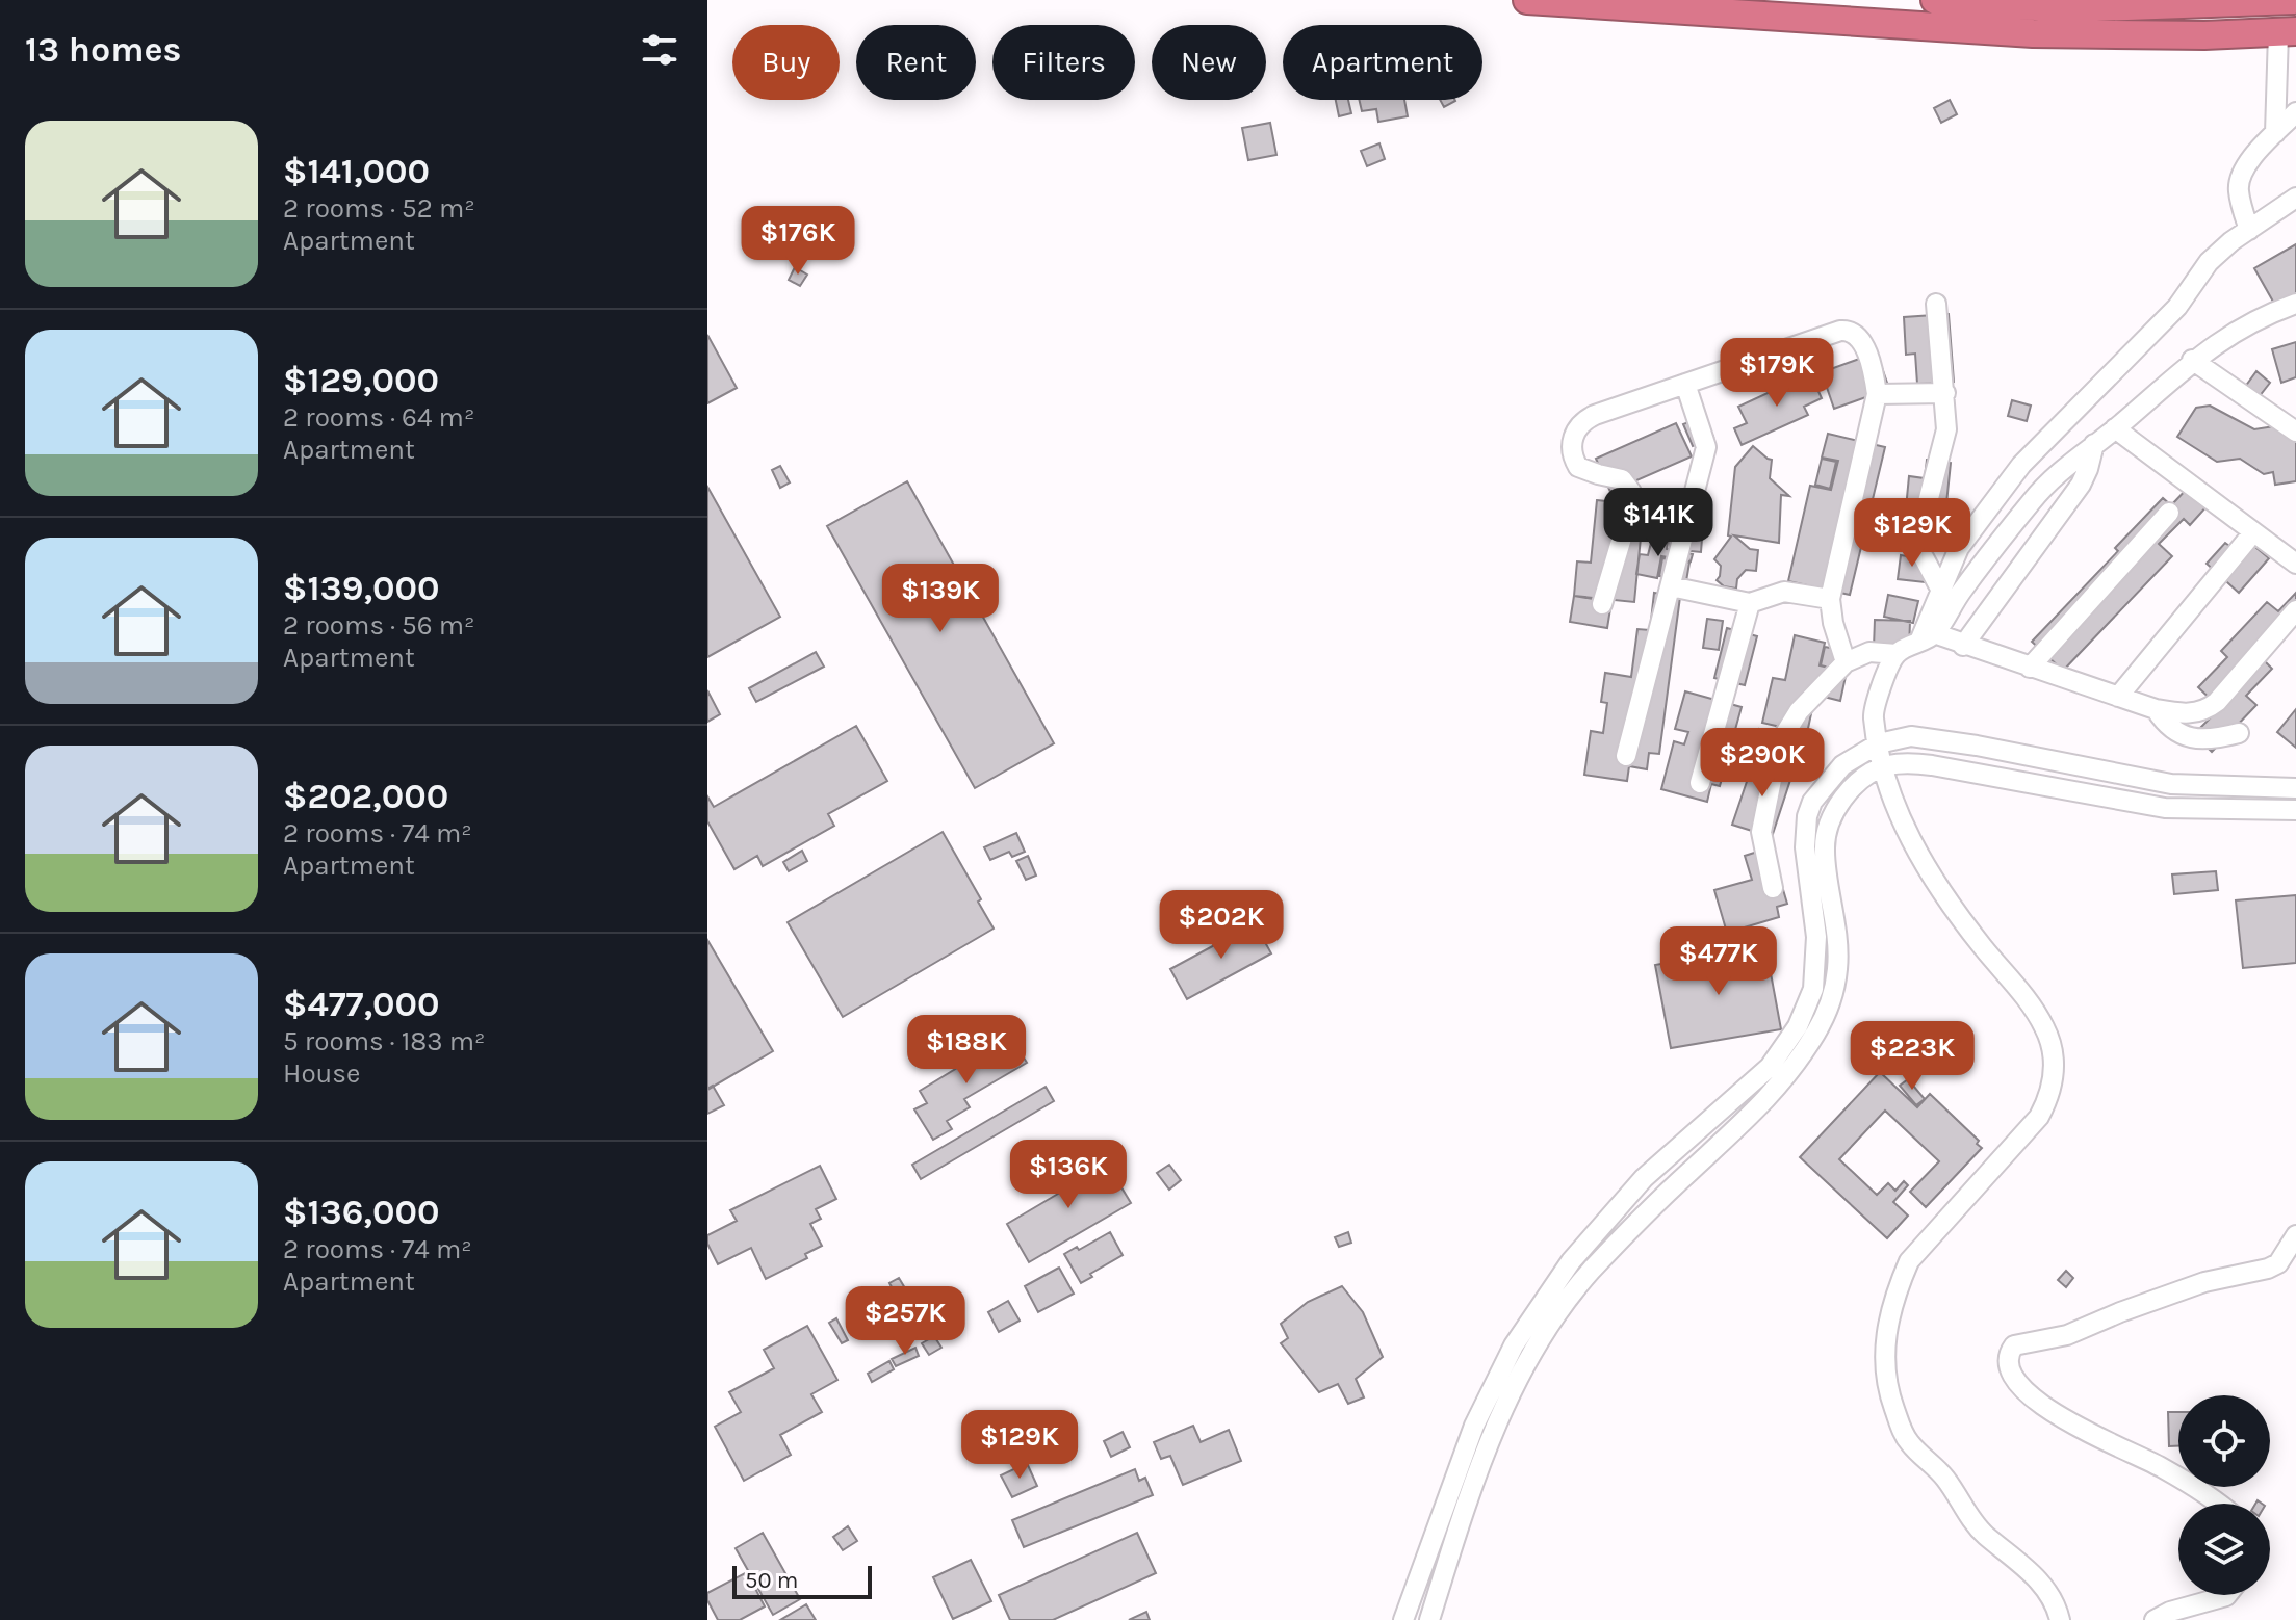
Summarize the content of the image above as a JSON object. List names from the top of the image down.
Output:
{
  "scale_bar": "50 m",
  "page": {
    "heading": "13 homes",
    "chip": [
      "Buy",
      "Rent",
      "Filters",
      "New",
      "Apartment"
    ],
    "list": [
      {
        "name": "$141,000",
        "note": "2 rooms · 52 m² · Apartment"
      },
      {
        "name": "$129,000",
        "note": "2 rooms · 64 m² · Apartment"
      },
      {
        "name": "$139,000",
        "note": "2 rooms · 56 m² · Apartment"
      },
      {
        "name": "$202,000",
        "note": "2 rooms · 74 m² · Apartment"
      },
      {
        "name": "$477,000",
        "note": "5 rooms · 183 m² · House"
      },
      {
        "name": "$136,000",
        "note": "2 rooms · 74 m² · Apartment"
      }
    ],
    "price": [
      "$176K",
      "$179K",
      "$141K",
      "$129K",
      "$139K",
      "$290K",
      "$202K",
      "$477K",
      "$188K",
      "$223K",
      "$136K",
      "$257K",
      "$129K"
    ],
    "scale": "50 m"
  }
}
